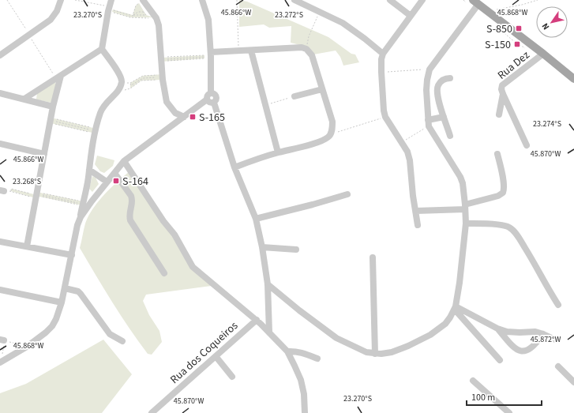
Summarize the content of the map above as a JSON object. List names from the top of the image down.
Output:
{
  "streets": {
    "street": ["Rua Dez", "Rua dos Coqueiros"]
  },
  "places": {
    "transit": [
      "S-850",
      "S-150",
      "S-165",
      "S-164"
    ]
  },
  "scale_bar": "100 m",
  "north": "bottom left",
  "coordinates": [
    "45.866°W",
    "45.868°W",
    "23.270°S",
    "23.272°S",
    "23.274°S",
    "45.870°W",
    "23.268°S",
    "45.872°W"
  ]
}
